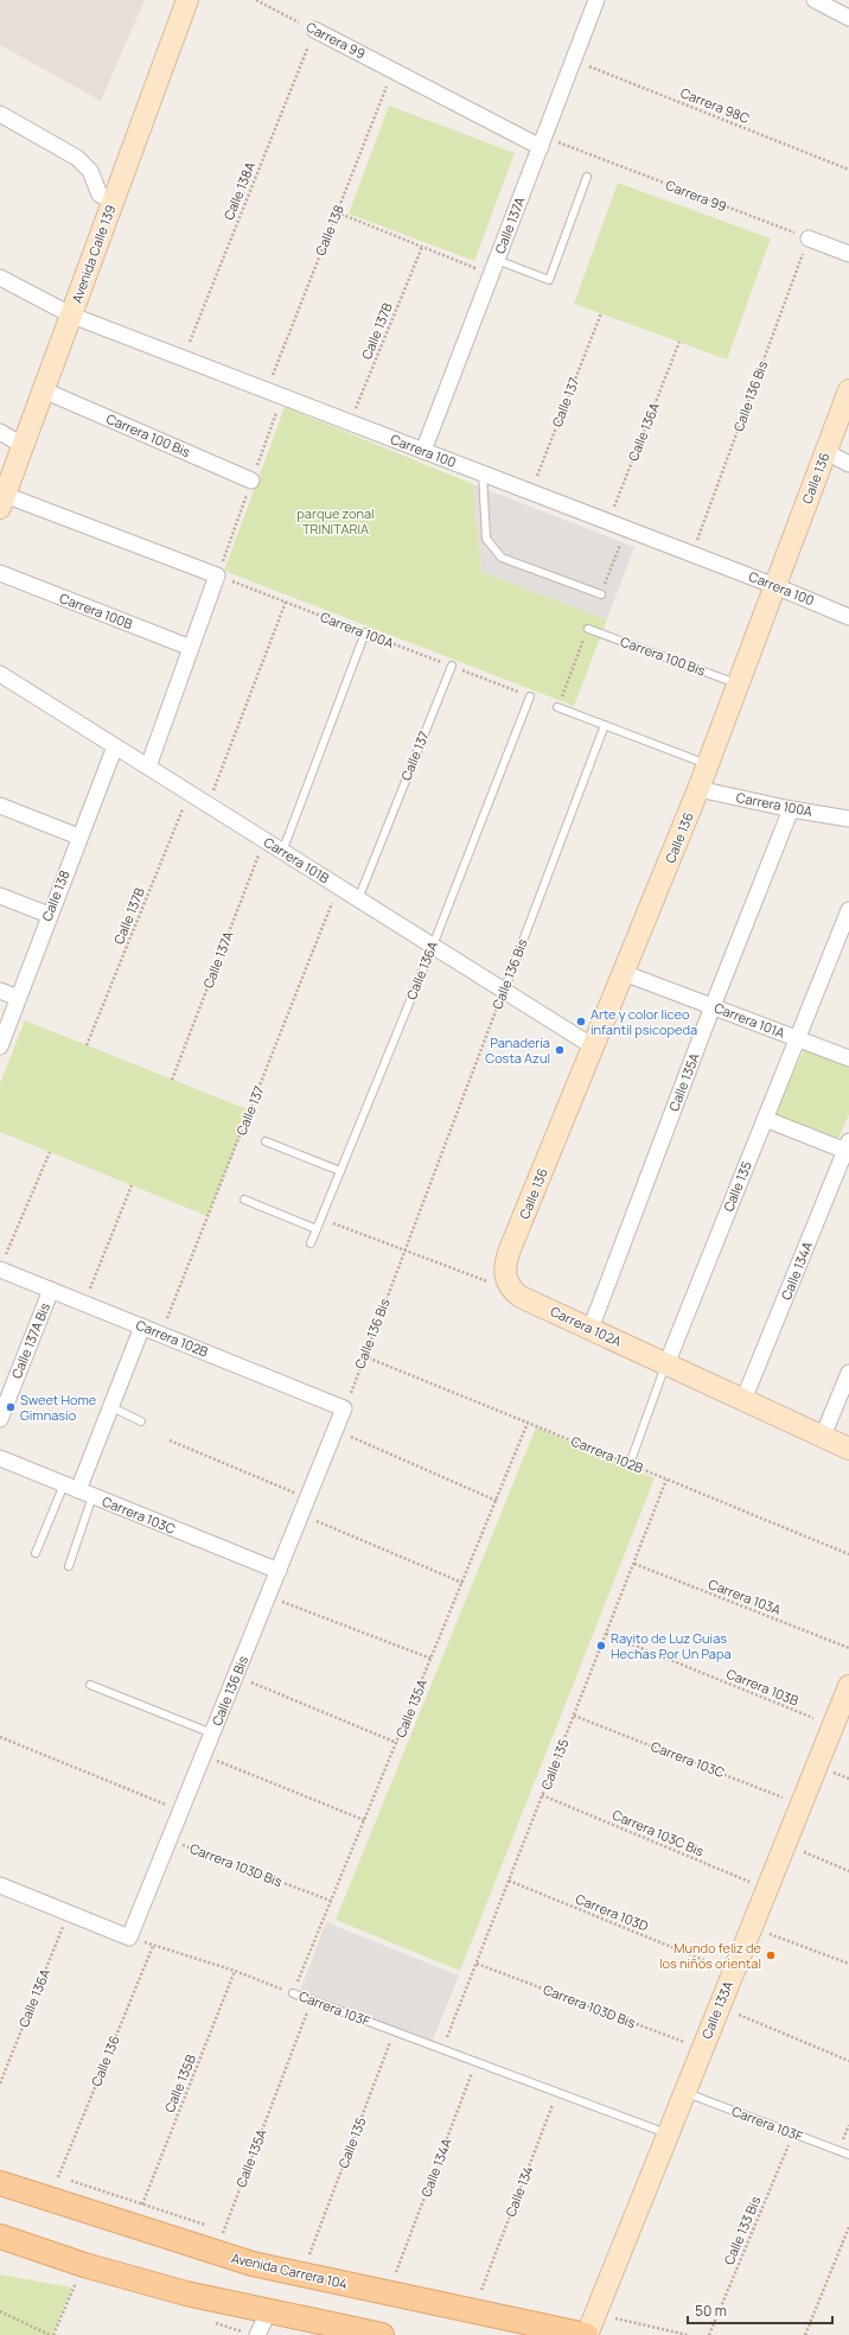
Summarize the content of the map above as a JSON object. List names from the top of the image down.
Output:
{
  "streets": {
    "main road": ["Avenida Carrera 104"],
    "street": [
      "Carrera 99",
      "Calle 137A",
      "Calle 138",
      "Avenida Calle 139",
      "Calle 136 Bis",
      "Carrera 100 Bis",
      "Carrera 100",
      "Calle 136",
      "Carrera 100B",
      "Carrera 100A",
      "Carrera 101B",
      "Carrera 101A",
      "Calle 135A",
      "Calle 135",
      "Calle 134A",
      "Carrera 102A",
      "Carrera 102B",
      "Calle 137A Bis",
      "Carrera 103C",
      "Calle 133A"
    ],
    "lane": ["Calle 137", "Calle 136A", "Carrera 103F"],
    "path": [
      "Carrera 98C",
      "Calle 138A",
      "Calle 137B",
      "Carrera 103A",
      "Carrera 103B",
      "Carrera 103C Bis",
      "Carrera 103D Bis",
      "Carrera 103D",
      "Calle 135B",
      "Calle 134",
      "Calle 133 Bis"
    ]
  },
  "crossings": [
    ["Carrera 99", "Calle 138A"],
    ["Carrera 99", "Calle 137A"],
    ["Carrera 99", "Calle 138"],
    ["Carrera 99", "Calle 136 Bis"],
    ["Carrera 98C", "Calle 137A"],
    ["Calle 138A", "Carrera 100"],
    ["Calle 137A", "Carrera 100"],
    ["Calle 137A", "Carrera 101B"],
    ["Calle 138", "Carrera 100"],
    ["Calle 138", "Carrera 101B"],
    ["Avenida Calle 139", "Carrera 100 Bis"],
    ["Avenida Calle 139", "Carrera 100"],
    ["Calle 137B", "Carrera 100"],
    ["Calle 137B", "Carrera 101B"],
    ["Calle 136 Bis", "Carrera 100"],
    ["Calle 136 Bis", "Carrera 101B"],
    ["Calle 136 Bis", "Carrera 102B"],
    ["Calle 136 Bis", "Carrera 103C"],
    ["Calle 136 Bis", "Carrera 103D Bis"],
    ["Calle 136 Bis", "Carrera 103F"],
    ["Calle 137", "Carrera 100"],
    ["Calle 137", "Carrera 100A"],
    ["Calle 137", "Carrera 101B"],
    ["Calle 137", "Carrera 102B"],
    ["Calle 136A", "Carrera 100"],
    ["Calle 136A", "Carrera 100A"],
    ["Calle 136A", "Carrera 101B"],
    ["Carrera 100 Bis", "Calle 136"],
    ["Carrera 100", "Calle 136"],
    ["Calle 136", "Carrera 100A"],
    ["Calle 136", "Carrera 101B"],
    ["Calle 136", "Carrera 101A"],
    ["Calle 136", "Carrera 102A"],
    ["Calle 136", "Carrera 103F"],
    ["Carrera 100A", "Calle 135A"],
    ["Carrera 101A", "Calle 135A"],
    ["Carrera 101A", "Calle 135"],
    ["Calle 135A", "Carrera 102A"],
    ["Calle 135A", "Carrera 102B"],
    ["Calle 135A", "Carrera 103D Bis"],
    ["Calle 135A", "Carrera 103F"],
    ["Calle 135A", "Avenida Carrera 104"],
    ["Calle 135", "Carrera 102A"],
    ["Calle 135", "Carrera 102B"],
    ["Calle 135", "Carrera 103C"],
    ["Calle 135", "Carrera 103A"],
    ["Calle 135", "Carrera 103B"],
    ["Calle 135", "Carrera 103C Bis"],
    ["Calle 135", "Carrera 103D Bis"],
    ["Calle 135", "Carrera 103D"],
    ["Calle 135", "Carrera 103F"],
    ["Calle 134A", "Carrera 102A"],
    ["Calle 134A", "Carrera 103F"],
    ["Carrera 102B", "Calle 137A Bis"],
    ["Carrera 103C", "Calle 133A"],
    ["Carrera 103B", "Calle 133A"],
    ["Carrera 103C Bis", "Calle 133A"],
    ["Carrera 103D Bis", "Calle 133A"],
    ["Carrera 103D", "Calle 133A"],
    ["Carrera 103F", "Calle 133A"],
    ["Carrera 103F", "Calle 135B"],
    ["Carrera 103F", "Calle 134"],
    ["Carrera 103F", "Calle 133 Bis"],
    ["Calle 133A", "Avenida Carrera 104"]
  ],
  "parks": ["parque zonal TRINITARIA"],
  "places": [
    "Arte y color liceo infantil psicopeda",
    "Panadería Costa Azul",
    "Sweet Home Gimnasio",
    "Rayito de Luz Guias Hechas Por Un Papa",
    "Mundo feliz de los niños oriental"
  ],
  "scale_bar": "50 m"
}
